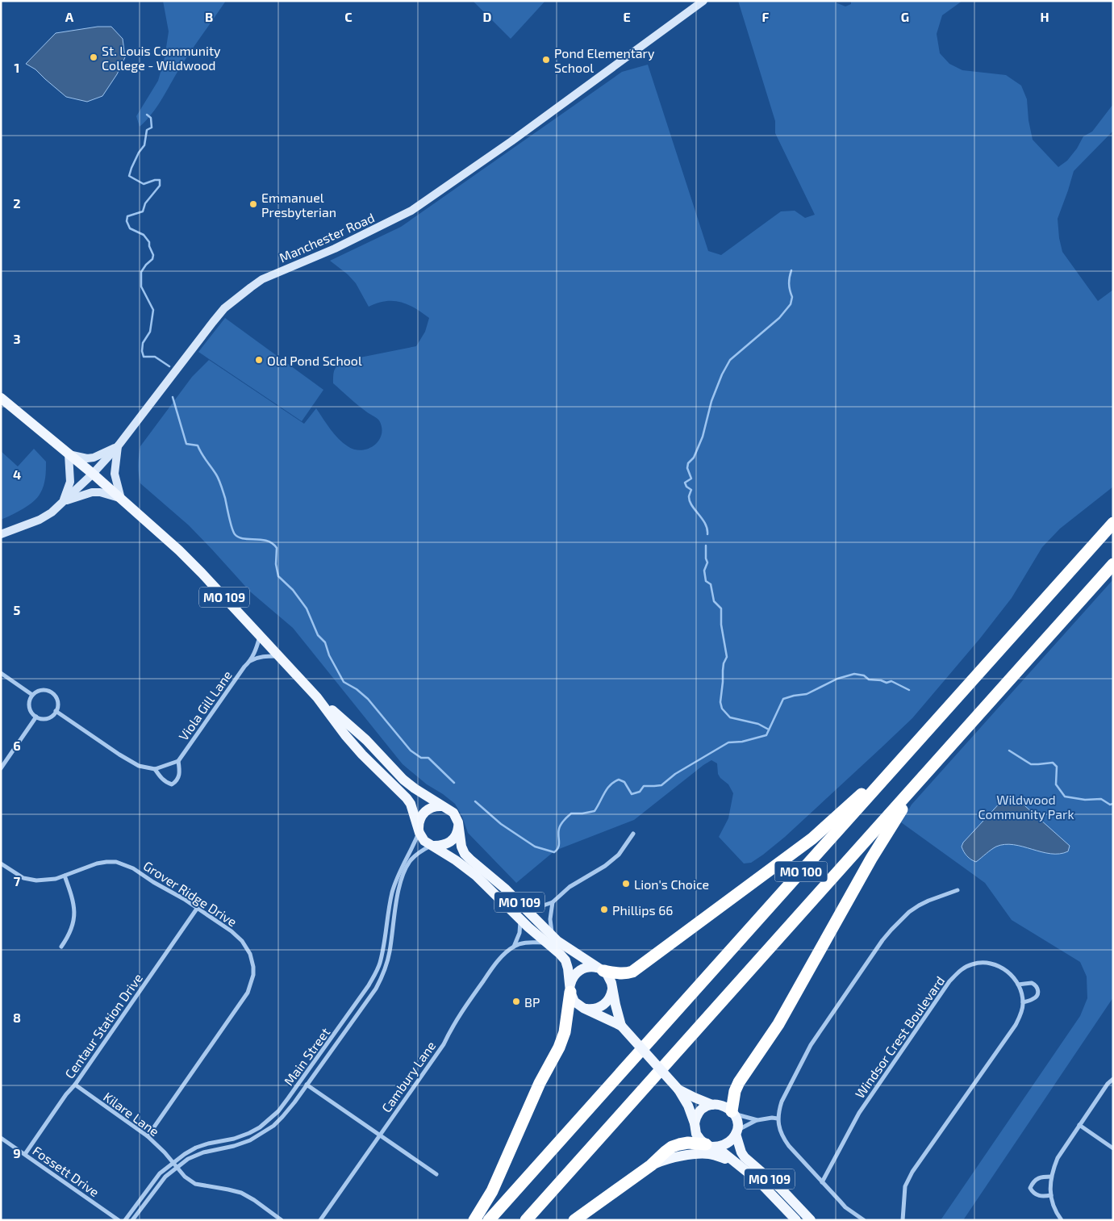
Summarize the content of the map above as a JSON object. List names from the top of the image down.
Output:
{
  "streets": {
    "highway": ["MO 100"],
    "main road": ["MO 109"],
    "street": [
      "Manchester Road",
      "Viola Gill Lane",
      "Grover Ridge Drive",
      "Centaur Station Drive",
      "Windsor Crest Boulevard",
      "Main Street",
      "Cambury Lane",
      "Kilare Lane",
      "Fossett Drive"
    ]
  },
  "crossings": [
    ["Manchester Road", "MO 109"],
    ["MO 109", "Viola Gill Lane"],
    ["MO 109", "Main Street"],
    ["MO 109", "Cambury Lane"],
    ["Grover Ridge Drive", "Centaur Station Drive"],
    ["Grover Ridge Drive", "Kilare Lane"],
    ["Centaur Station Drive", "Kilare Lane"],
    ["Centaur Station Drive", "Fossett Drive"],
    ["Main Street", "Kilare Lane"]
  ],
  "parks": ["Wildwood Community Park"],
  "places": [
    "St. Louis Community College - Wildwood",
    "Pond Elementary School",
    "Emmanuel Presbyterian",
    "Old Pond School",
    "Lion's Choice",
    "Phillips 66",
    "BP"
  ],
  "grid": {
    "columns": [
      "A",
      "B",
      "C",
      "D",
      "E",
      "F",
      "G",
      "H"
    ],
    "rows": [
      "1",
      "2",
      "3",
      "4",
      "5",
      "6",
      "7",
      "8",
      "9"
    ]
  }
}
